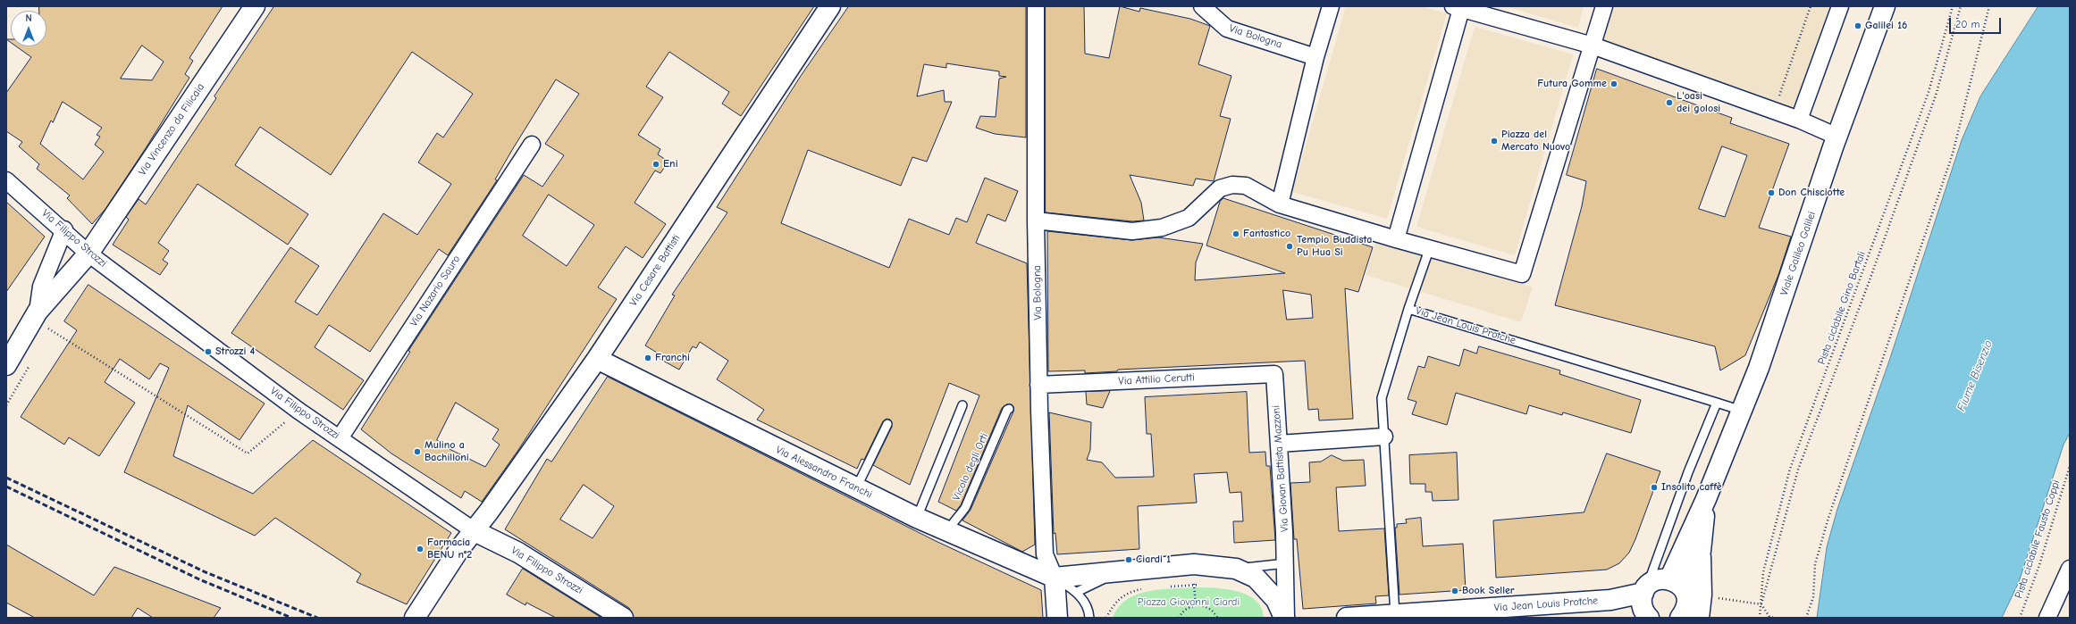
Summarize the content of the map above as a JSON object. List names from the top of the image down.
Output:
{
  "streets": {
    "street": [
      "Via Bologna",
      "Via Vincenzo da Filicaia",
      "Via Filippo Strozzi",
      "Viale Galileo Galilei",
      "Via Cesare Battisti",
      "Via Nazario Sauro",
      "Via Jean Louis Protche",
      "Via Attilio Cerutti",
      "Via Giovan Battista Mazzoni",
      "Via Alessandro Franchi"
    ],
    "lane": ["Vicolo degli Orti"],
    "path": ["Pista ciclabile Gino Bartali", "Pista ciclabile Fausto Coppi"]
  },
  "crossings": [
    ["Via Bologna", "Via Attilio Cerutti"],
    ["Via Bologna", "Via Alessandro Franchi"],
    ["Via Vincenzo da Filicaia", "Via Filippo Strozzi"],
    ["Via Filippo Strozzi", "Via Cesare Battisti"],
    ["Via Filippo Strozzi", "Via Nazario Sauro"],
    ["Viale Galileo Galilei", "Via Jean Louis Protche"],
    ["Via Cesare Battisti", "Via Alessandro Franchi"],
    ["Via Attilio Cerutti", "Via Giovan Battista Mazzoni"],
    ["Vicolo degli Orti", "Via Alessandro Franchi"]
  ],
  "water": ["Fiume Bisenzio"],
  "parks": ["Piazza Giovanni Ciardi"],
  "places": [
    "Galilei 16",
    "Futura Gomme",
    "L'oasi dei golosi",
    "Piazza del Mercato Nuovo",
    "Eni",
    "Don Chisciotte",
    "Fantastico",
    "Tempio Buddista Pu Hua Si",
    "Strozzi 4",
    "Franchi",
    "Mulino a Bachilloni",
    "Insolito caffè",
    "Farmacia BENU n°2",
    "Ciardi 1",
    "Book Seller"
  ],
  "scale_bar": "20 m",
  "north": "top"
}
